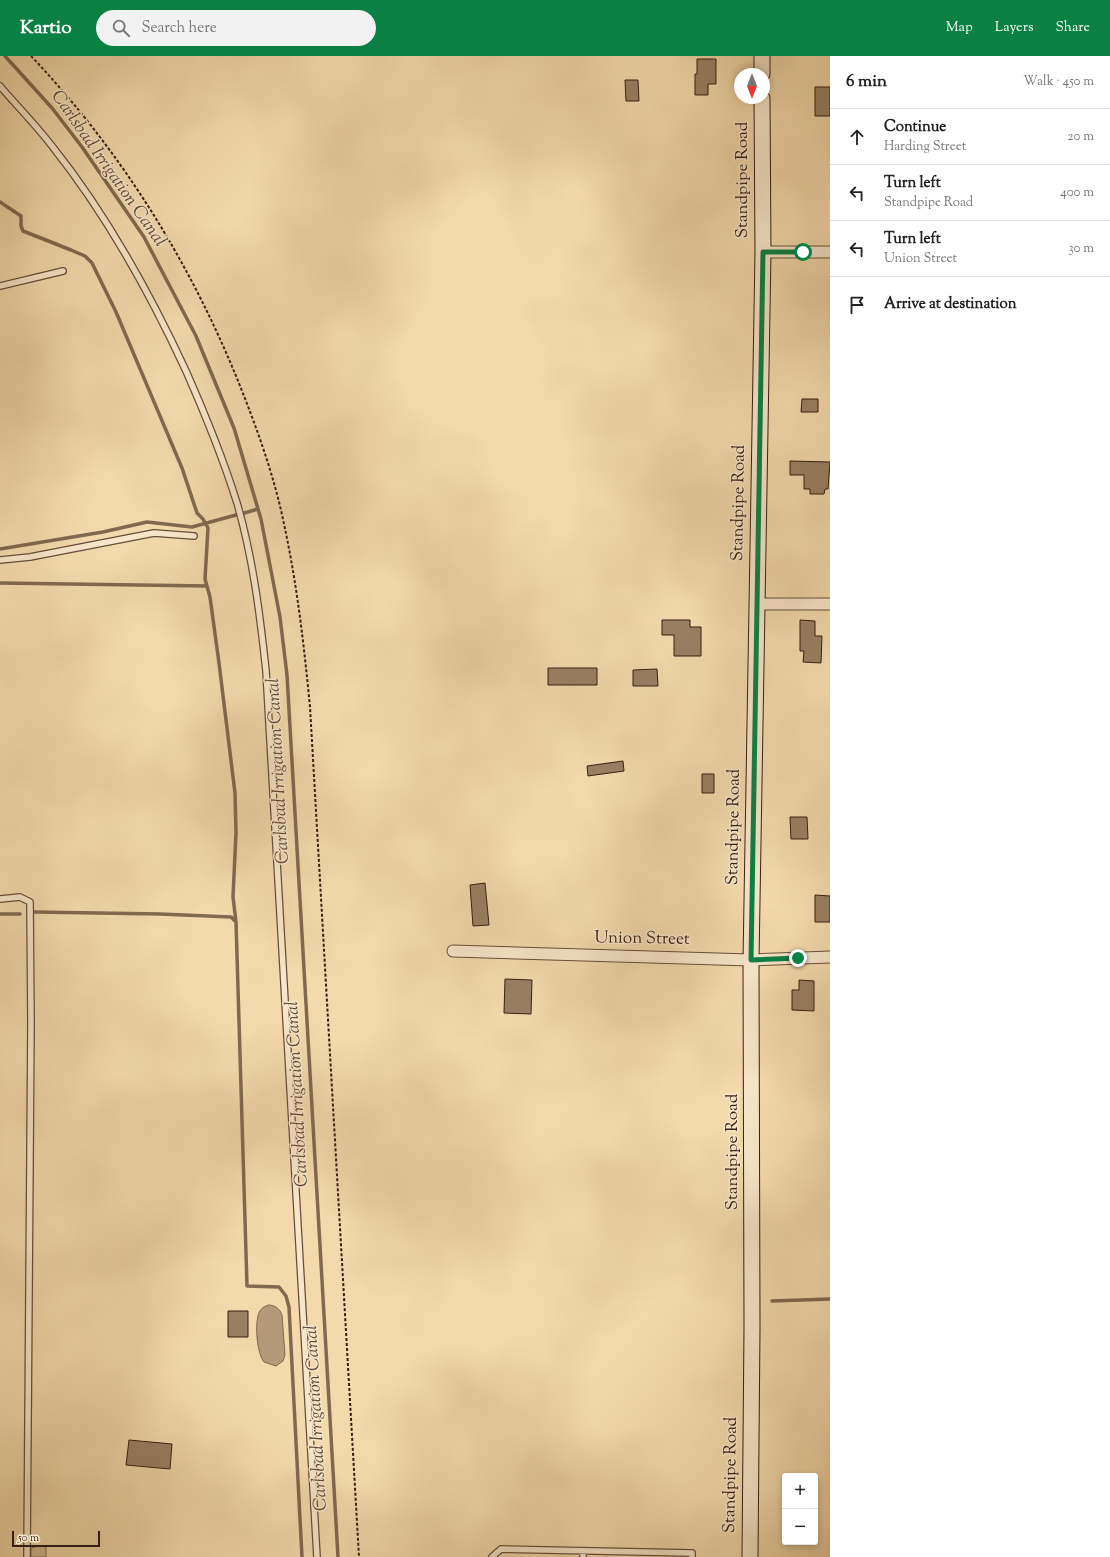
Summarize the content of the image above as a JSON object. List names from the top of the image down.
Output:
{
  "streets": {
    "street": ["Standpipe Road", "Union Street"]
  },
  "crossings": [
    ["Standpipe Road", "Union Street"]
  ],
  "water": ["Carlsbad Irrigation Canal"],
  "scale_bar": "50 m",
  "north": "bottom",
  "page": {
    "header": "Kartio",
    "search": "Search here",
    "nav": ["Map", "Layers", "Share"],
    "heading": ["6 min", "Walk · 450 m"],
    "list": [
      ["Continue", "Harding Street", "20 m"],
      ["Turn left", "Standpipe Road", "400 m"],
      ["Turn left", "Union Street", "30 m"],
      "Arrive at destination"
    ],
    "map_buttons": ["+", "−"],
    "scale": "50 m"
  }
}
